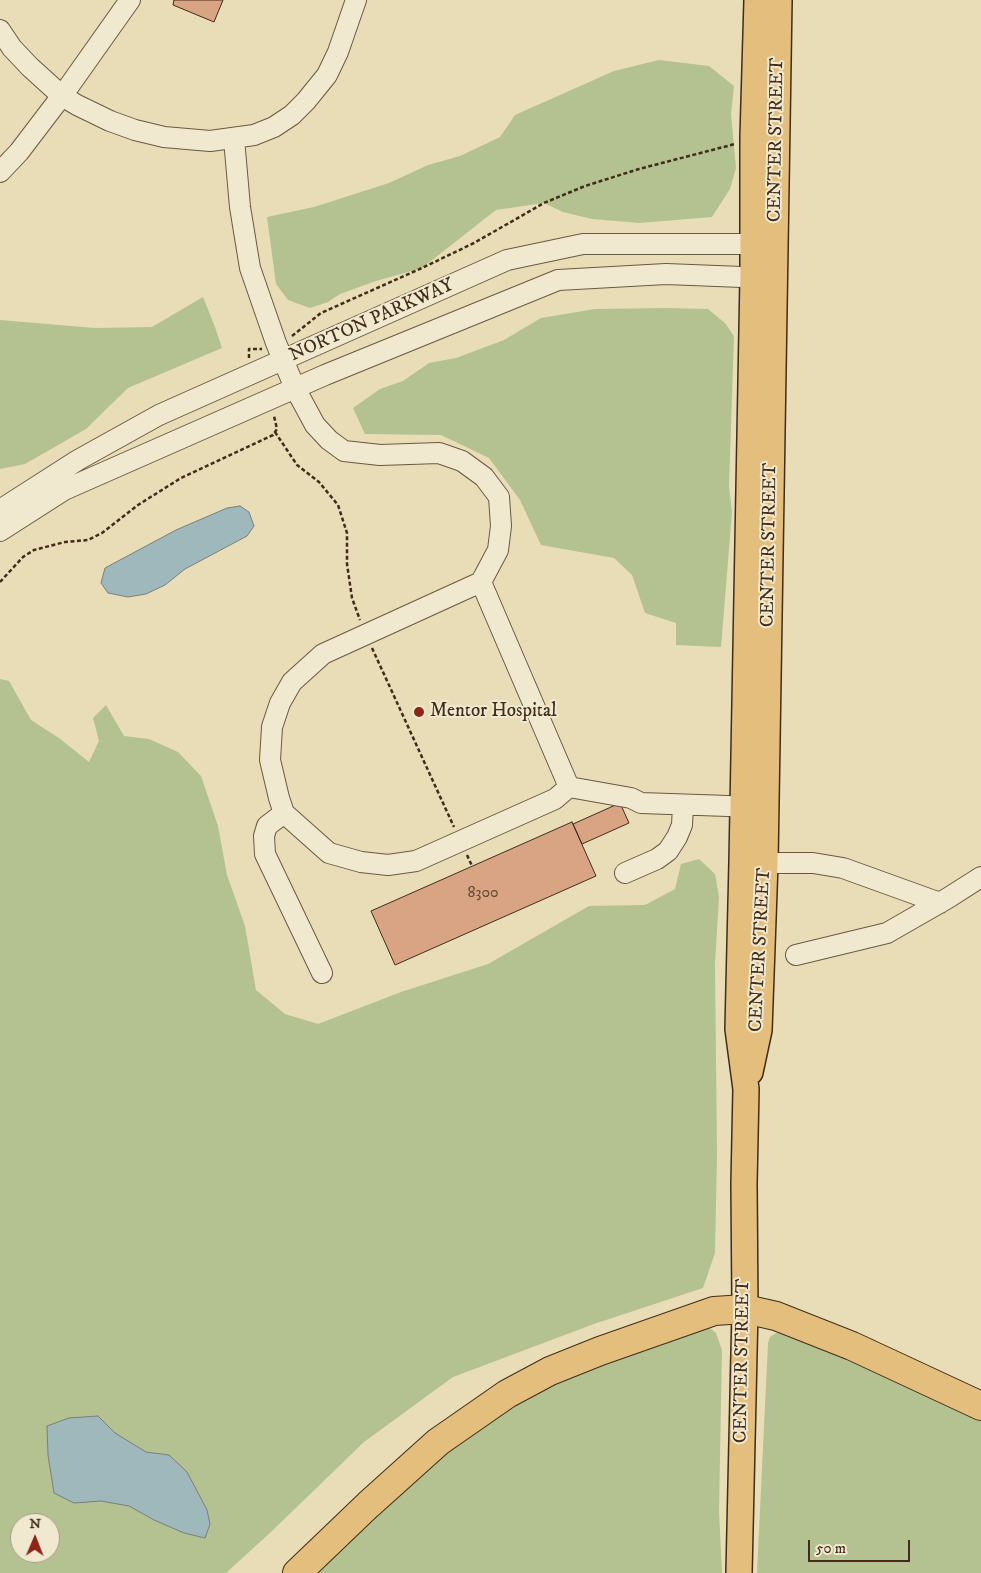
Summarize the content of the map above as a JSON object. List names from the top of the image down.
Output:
{
  "streets": {
    "main road": ["CENTER STREET"],
    "street": ["NORTON PARKWAY"]
  },
  "crossings": [
    ["CENTER STREET", "NORTON PARKWAY"]
  ],
  "places": ["Mentor Hospital"],
  "house_numbers": ["8300"],
  "scale_bar": "50 m",
  "north": "top"
}
